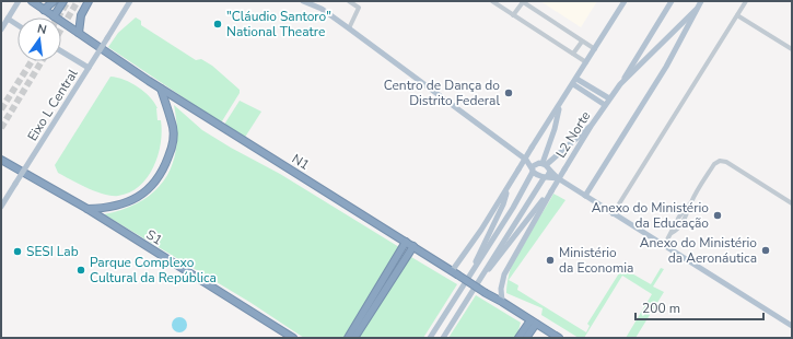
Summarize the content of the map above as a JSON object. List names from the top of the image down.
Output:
{
  "streets": {
    "highway": ["N1", "S1"],
    "main road": ["Eixo L Central", "L2 Norte"]
  },
  "crossings": [
    ["L2 Norte", "N1"]
  ],
  "places": [
    "\"Cláudio Santoro\" National Theatre",
    "Centro de Dança do Distrito Federal",
    "Anexo do Ministério da Educação",
    "Anexo do Ministério da Aeronáutica",
    "SESI Lab",
    "Ministério da Economia",
    "Parque Complexo Cultural da República"
  ],
  "scale_bar": "200 m",
  "north": "top"
}
